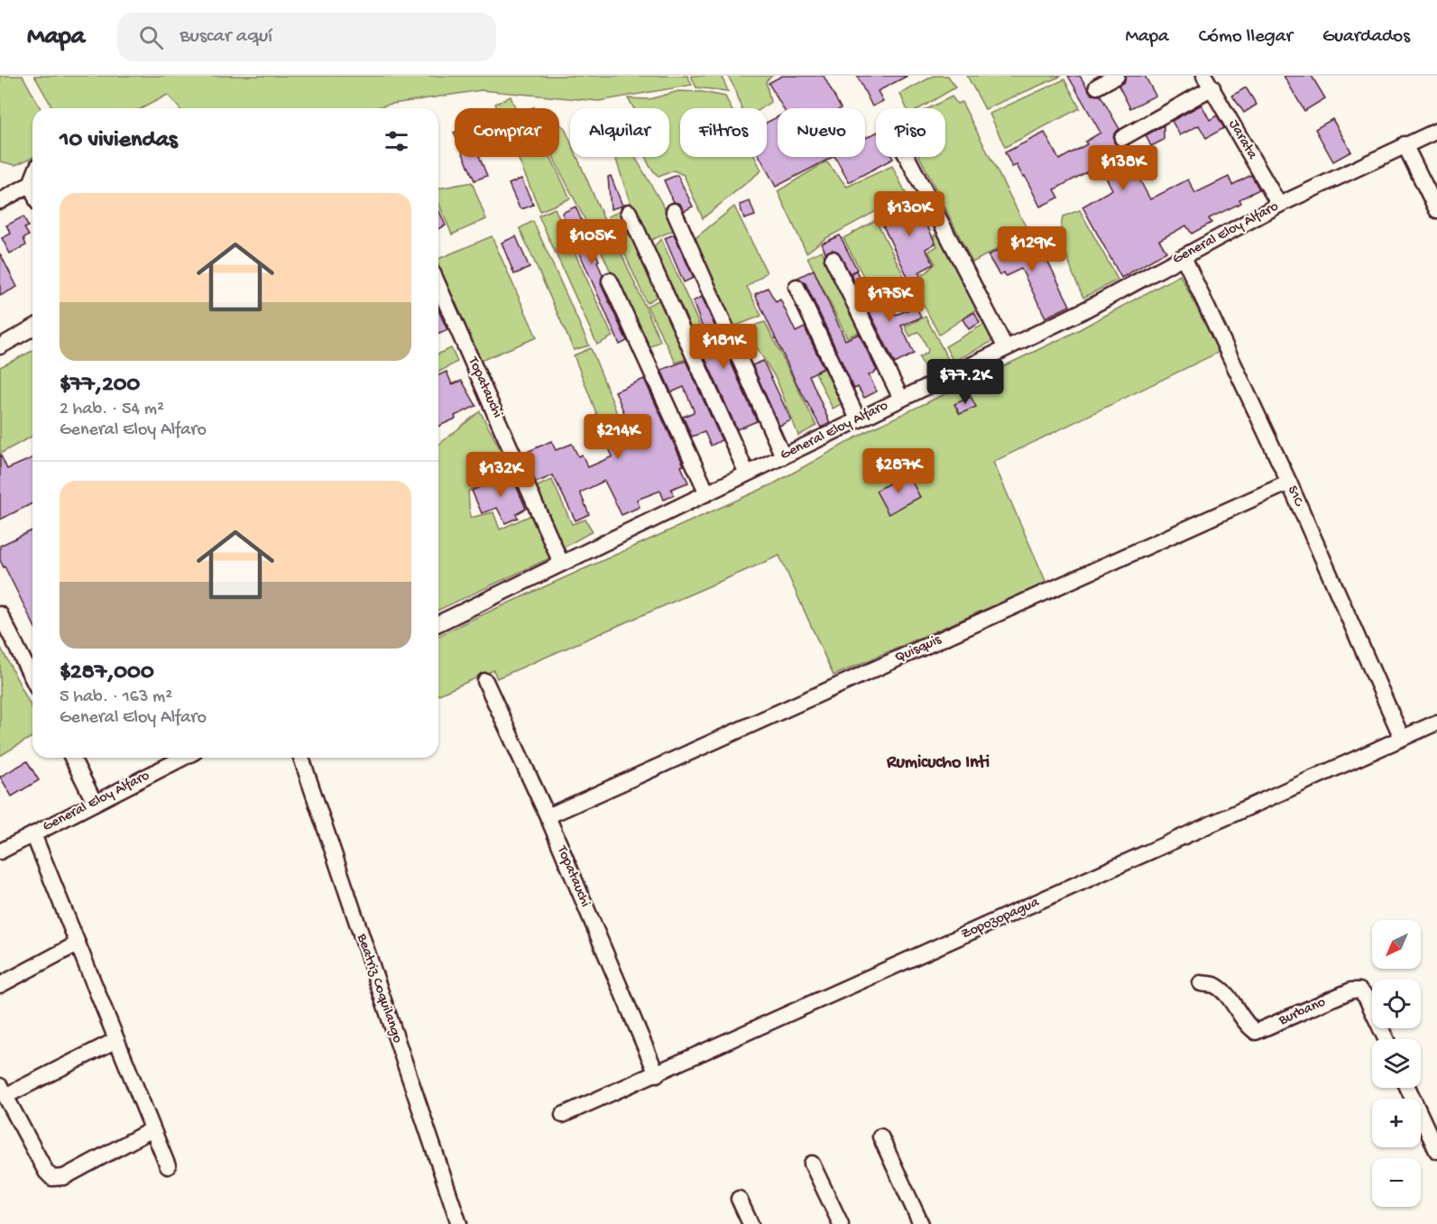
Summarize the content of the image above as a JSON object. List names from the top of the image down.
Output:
{
  "streets": {
    "street": [
      "Jarata",
      "General Eloy Alfaro",
      "Topatauchi",
      "S1C",
      "Quisquis",
      "Zopozopagua",
      "Beatriz Coquilango",
      "Burbano"
    ]
  },
  "crossings": [
    ["Jarata", "General Eloy Alfaro"],
    ["General Eloy Alfaro", "Topatauchi"],
    ["General Eloy Alfaro", "S1C"],
    ["Topatauchi", "Quisquis"],
    ["Topatauchi", "Zopozopagua"],
    ["S1C", "Quisquis"],
    ["S1C", "Zopozopagua"]
  ],
  "districts": ["Rumicucho Inti"],
  "north": "bottom left",
  "page": {
    "header": "Mapa",
    "search": "Buscar aquí",
    "nav": ["Mapa", "Cómo llegar", "Guardados"],
    "chip": [
      "Comprar",
      "Alquilar",
      "Filtros",
      "Nuevo",
      "Piso"
    ],
    "heading": "10 viviendas",
    "price": [
      "$138K",
      "$130K",
      "$105K",
      "$129K",
      "$175K",
      "$181K",
      "$77.2K",
      "$214K",
      "$287K",
      "$132K"
    ],
    "list": [
      {
        "name": "$77,200",
        "note": "2 hab. · 54 m² · General Eloy Alfaro"
      },
      {
        "name": "$287,000",
        "note": "5 hab. · 163 m² · General Eloy Alfaro"
      }
    ],
    "map_buttons": ["+", "−"]
  }
}
